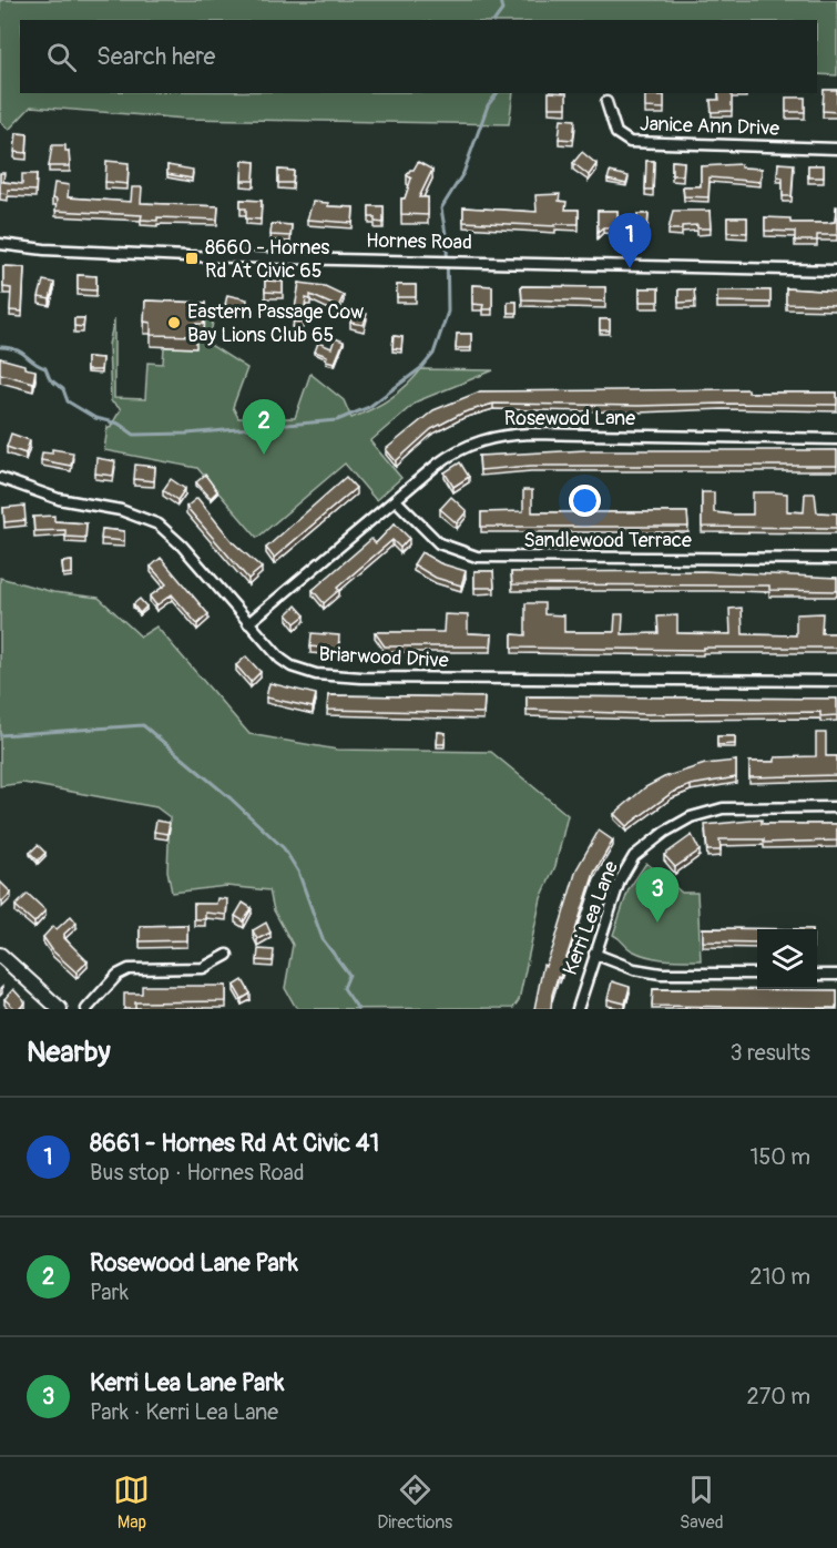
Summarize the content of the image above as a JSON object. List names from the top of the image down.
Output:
{
  "streets": {
    "street": [
      "Janice Ann Drive",
      "Hornes Road",
      "Rosewood Lane",
      "Sandlewood Terrace",
      "Briarwood Drive",
      "Kerri Lea Lane"
    ]
  },
  "crossings": [
    ["Rosewood Lane", "Sandlewood Terrace"],
    ["Rosewood Lane", "Briarwood Drive"]
  ],
  "places": {
    "transit": ["8660 - Hornes Rd At Civic 65"],
    "other": ["Eastern Passage Cow Bay Lions Club 65"]
  },
  "page": {
    "search": "Search here",
    "pins": ["1", "2", "3"],
    "heading": ["Nearby", "3 results"],
    "list": [
      {
        "mark": "1",
        "name": "8661 - Hornes Rd At Civic 41",
        "note": "Bus stop · Hornes Road",
        "value": "150 m"
      },
      {
        "mark": "2",
        "name": "Rosewood Lane Park",
        "note": "Park",
        "value": "210 m"
      },
      {
        "mark": "3",
        "name": "Kerri Lea Lane Park",
        "note": "Park · Kerri Lea Lane",
        "value": "270 m"
      }
    ],
    "nav": ["Map", "Directions", "Saved"]
  }
}
